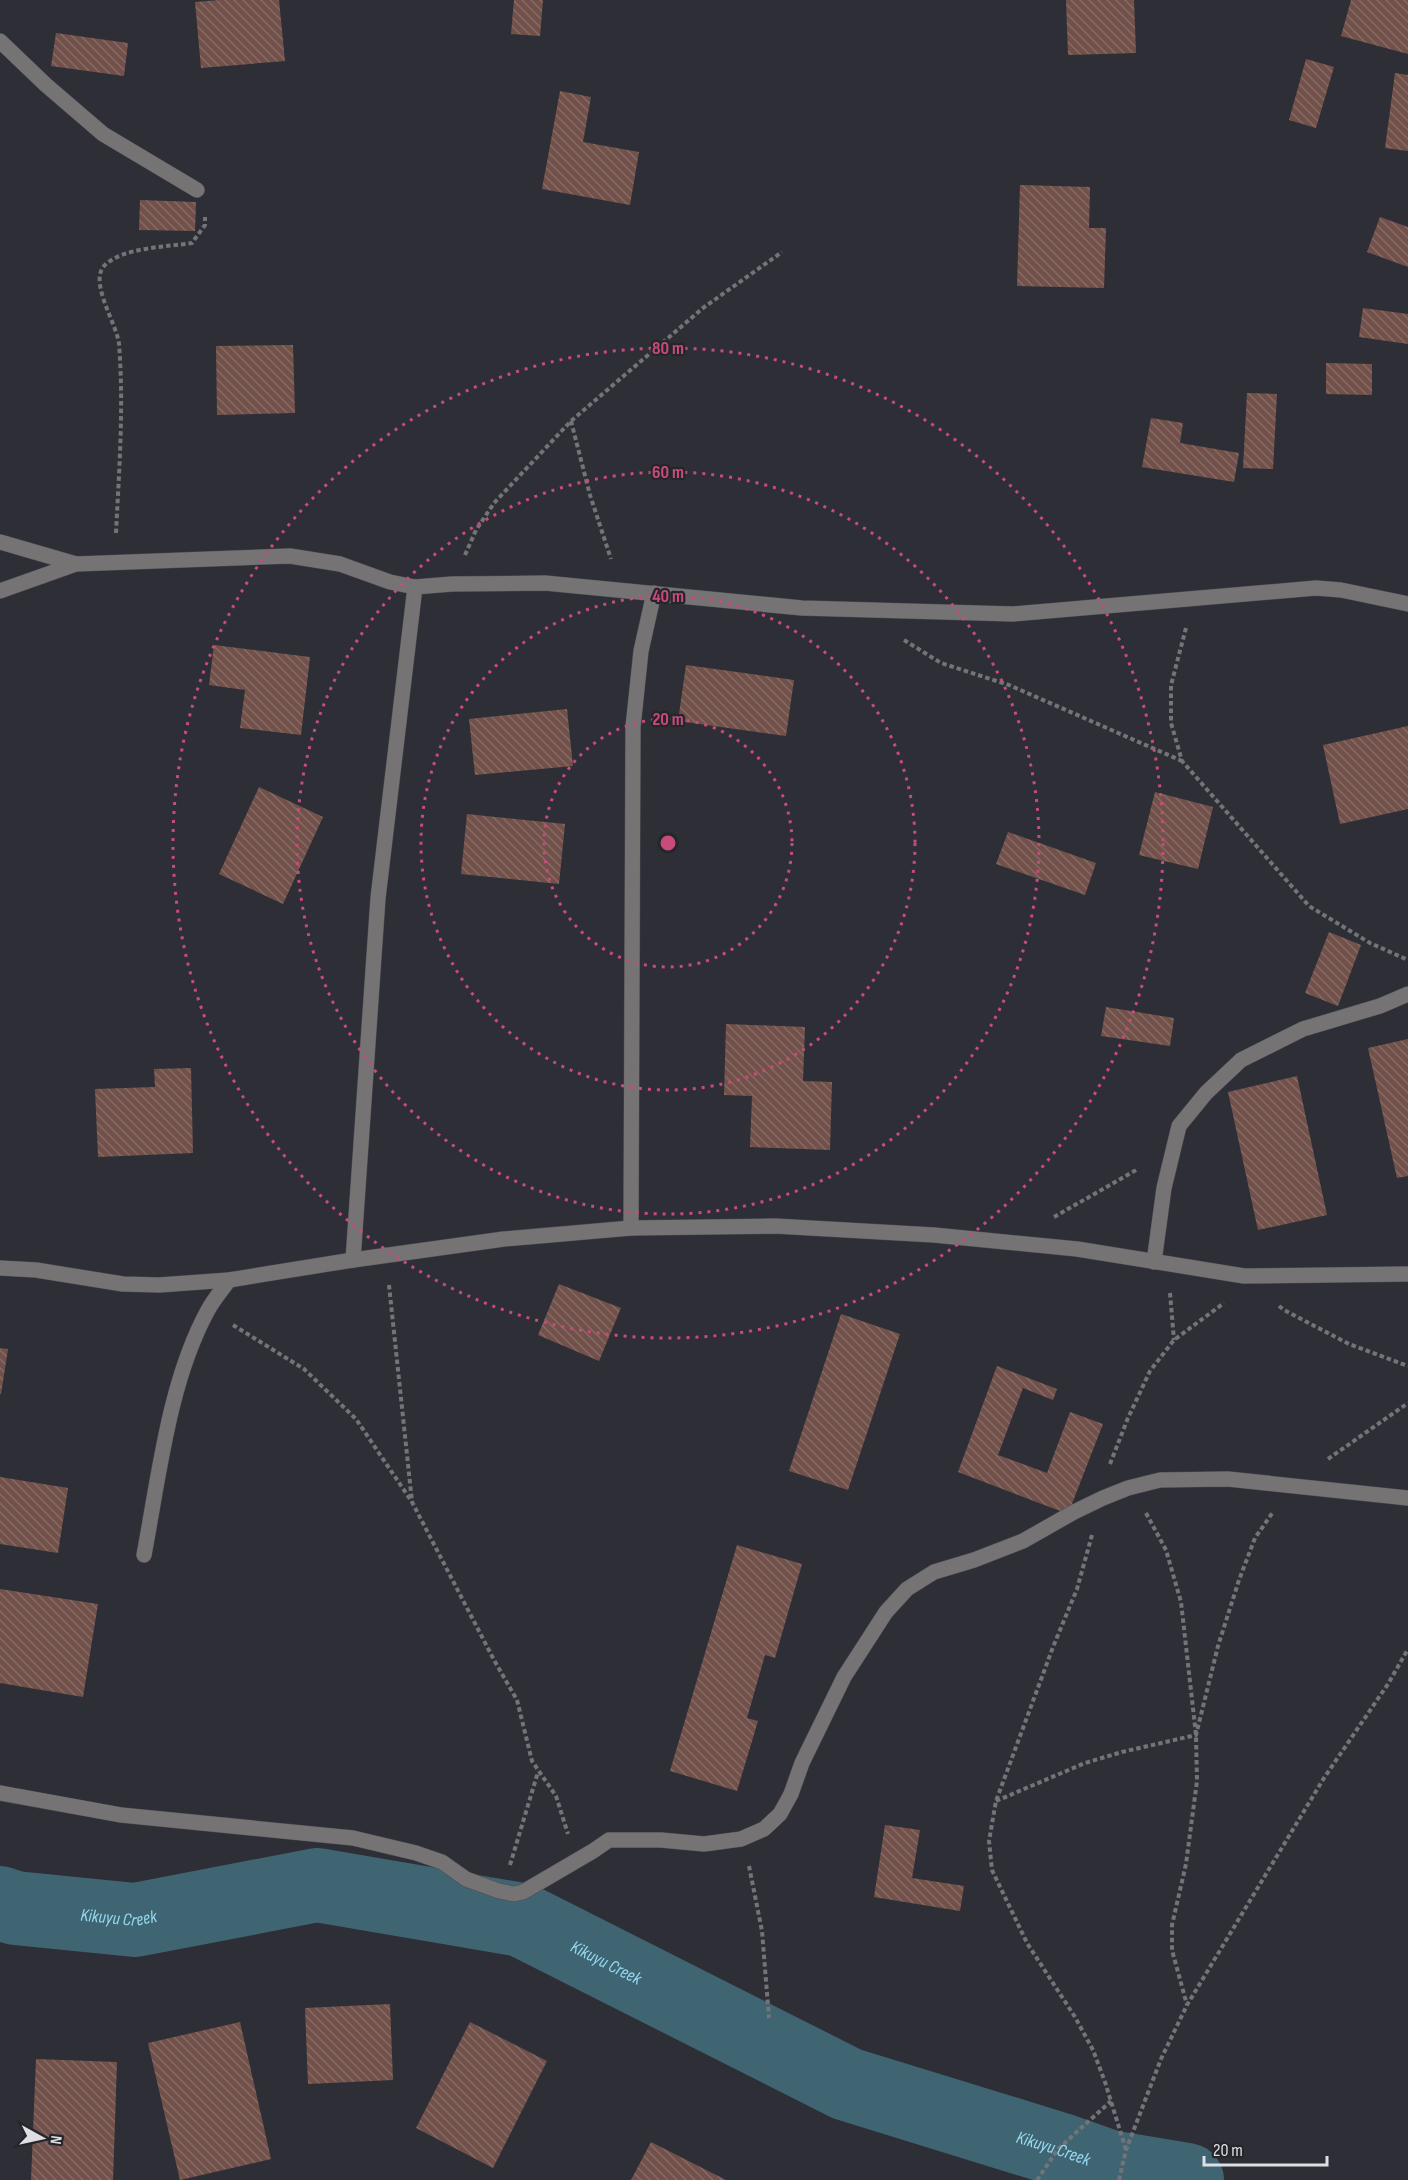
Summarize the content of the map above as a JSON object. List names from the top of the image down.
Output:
{
  "water": ["Kikuyu Creek"],
  "scale_bar": "20 m",
  "north": "right",
  "rings": [
    "80 m",
    "60 m",
    "40 m",
    "20 m"
  ]
}
